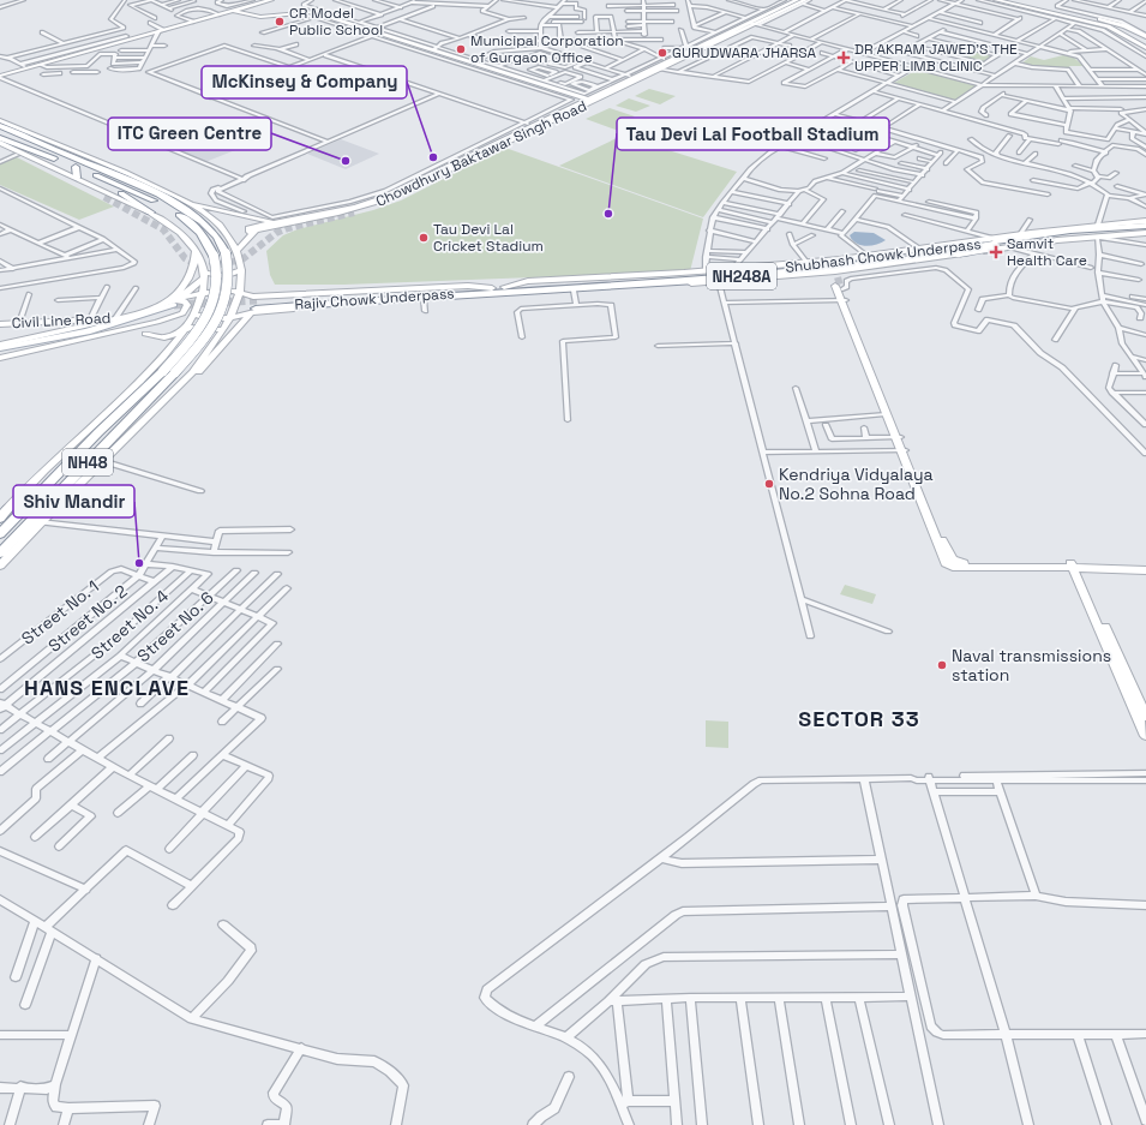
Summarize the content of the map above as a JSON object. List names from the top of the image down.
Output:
{
  "streets": {
    "highway": [
      "Shubhash Chowk Underpass",
      "NH248A",
      "Rajiv Chowk Underpass",
      "NH48"
    ],
    "main road": ["Chowdhury Baktawar Singh Road", "Civil Line Road"],
    "street": [
      "Street No. 1",
      "Street No. 2",
      "Street No. 4",
      "Street No. 6"
    ]
  },
  "crossings": [
    ["Shubhash Chowk Underpass", "NH248A"],
    ["NH248A", "Rajiv Chowk Underpass"],
    ["Street No. 1", "Street No. 2"]
  ],
  "districts": ["HANS ENCLAVE", "SECTOR 33"],
  "places": {
    "other": [
      "CR Model Public School",
      "Municipal Corporation of Gurgaon Office",
      "GURUDWARA JHARSA",
      "McKinsey & Company",
      "ITC Green Centre",
      "Tau Devi Lal Football Stadium",
      "Tau Devi Lal Cricket Stadium",
      "Kendriya Vidyalaya No.2 Sohna Road",
      "Shiv Mandir",
      "Naval transmissions station"
    ],
    "health": ["DR AKRAM JAWED'S THE UPPER LIMB CLINIC", "Samvit Health Care"]
  }
}
